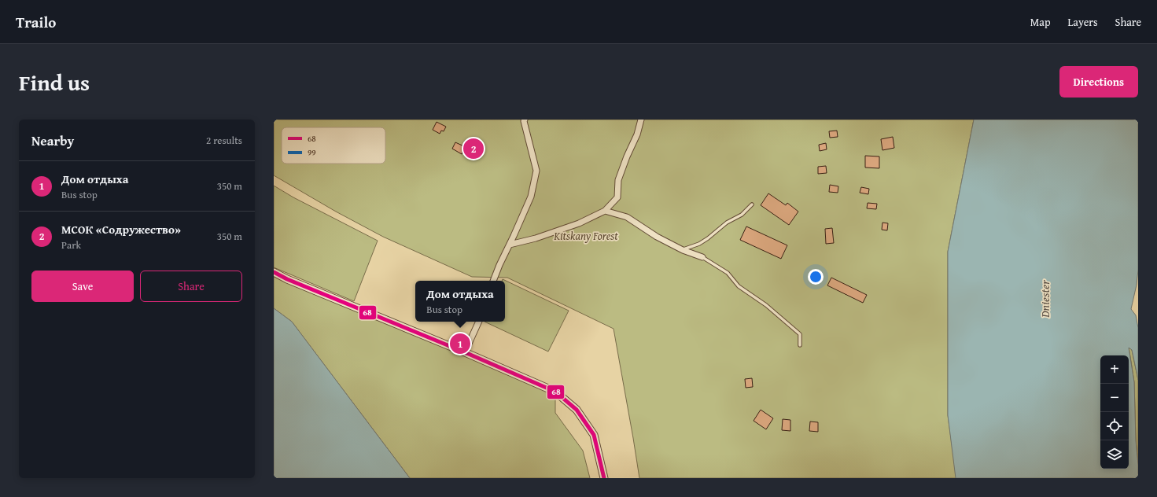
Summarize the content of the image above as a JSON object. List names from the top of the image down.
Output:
{
  "water": ["Dniester"],
  "parks": ["Kitskany Forest"],
  "lines": ["transit line 68"],
  "legend": ["68", "99"],
  "page": {
    "header": "Trailo",
    "nav": ["Map", "Layers", "Share"],
    "title": "Find us",
    "buttons": [
      "Directions",
      ["Save", "Share"]
    ],
    "heading": ["Nearby", "2 results"],
    "pins": ["2", "1"],
    "list": [
      {
        "mark": "1",
        "name": "Дом отдыха",
        "note": "Bus stop",
        "value": "350 m"
      },
      {
        "mark": "2",
        "name": "МСОК «Содружество»",
        "note": "Park",
        "value": "350 m"
      }
    ],
    "popup": ["Дом отдыха", "Bus stop"],
    "map_buttons": ["+", "−"]
  }
}
